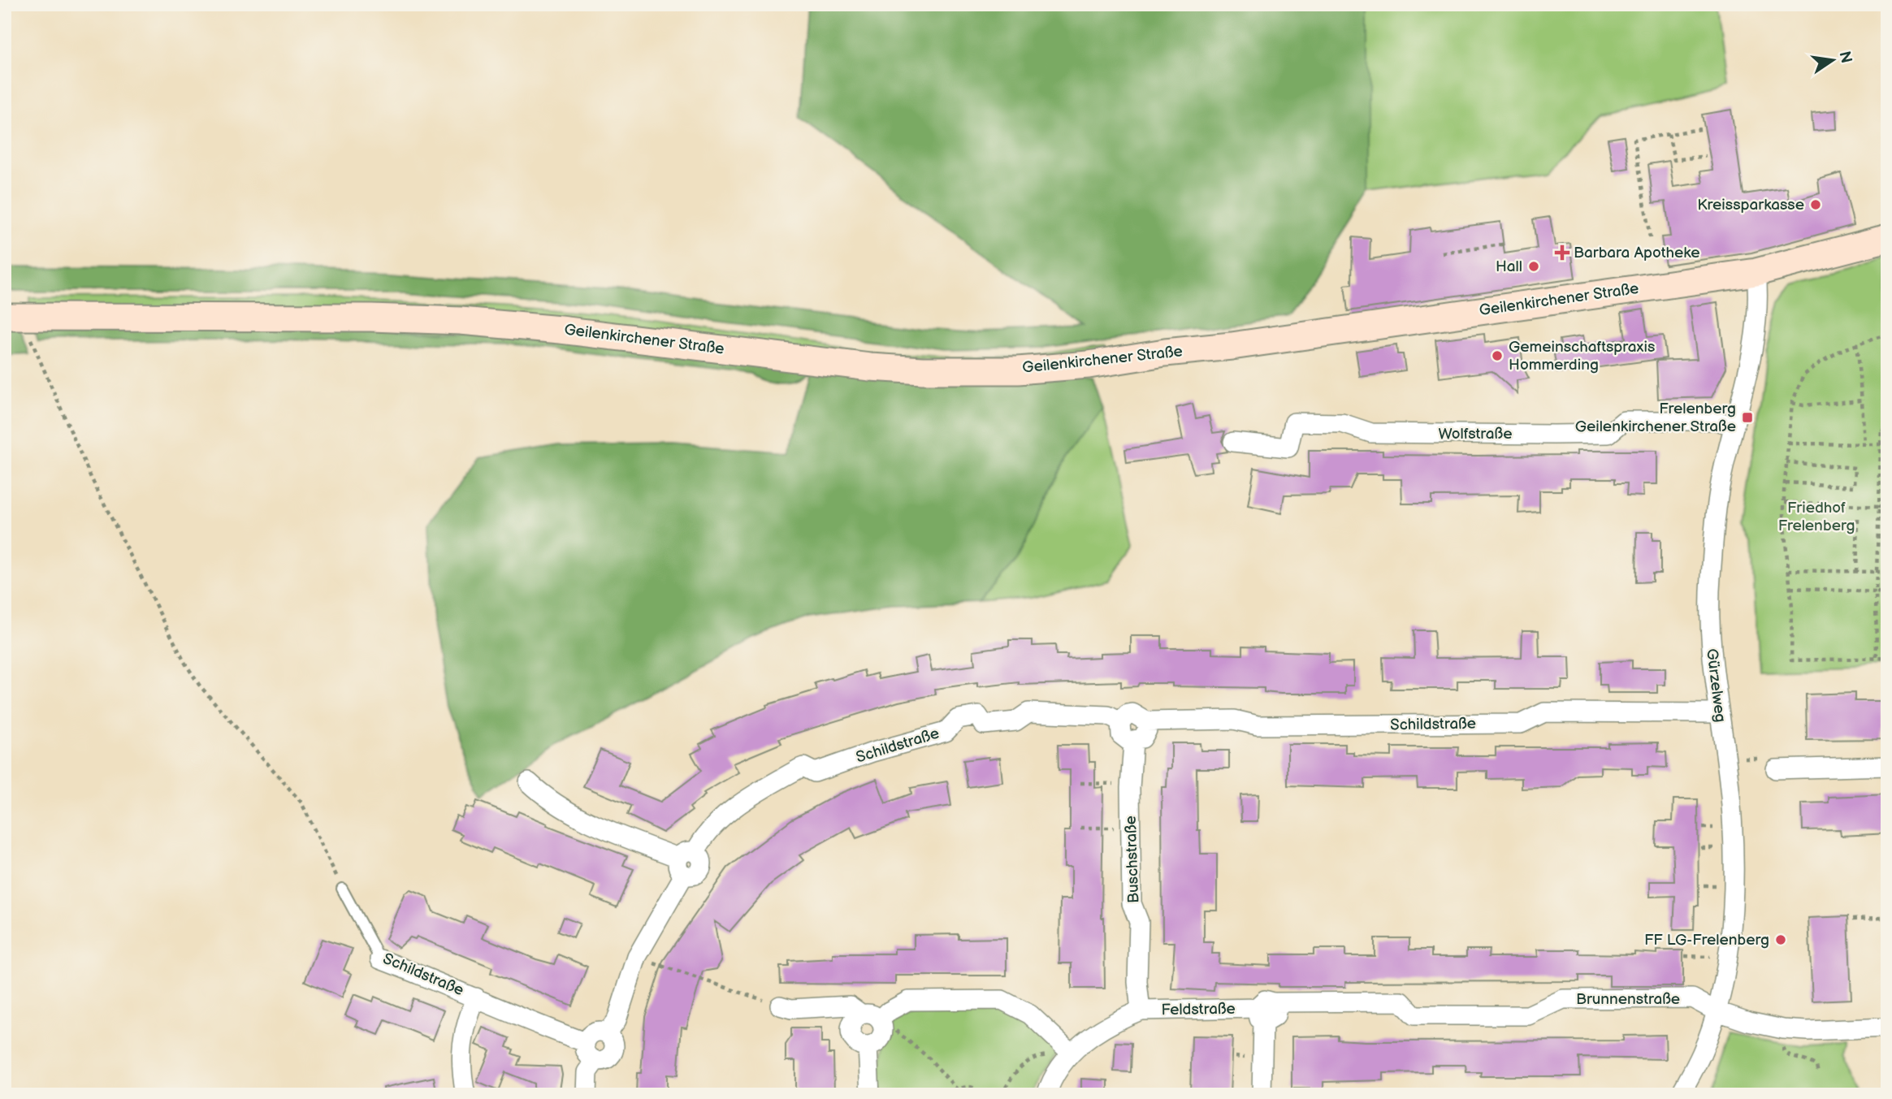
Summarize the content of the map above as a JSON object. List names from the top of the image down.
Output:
{
  "streets": {
    "main road": ["Geilenkirchener Straße"],
    "street": [
      "Wolfstraße",
      "Gürzelweg",
      "Schildstraße",
      "Buschstraße",
      "Brunnenstraße",
      "Feldstraße"
    ]
  },
  "crossings": [
    ["Geilenkirchener Straße", "Gürzelweg"],
    ["Wolfstraße", "Gürzelweg"],
    ["Gürzelweg", "Schildstraße"],
    ["Gürzelweg", "Brunnenstraße"],
    ["Schildstraße", "Buschstraße"],
    ["Buschstraße", "Feldstraße"],
    ["Brunnenstraße", "Feldstraße"]
  ],
  "parks": ["Friedhof Frelenberg"],
  "places": {
    "other": [
      "Kreissparkasse",
      "Hall",
      "Gemeinschaftspraxis Hommerding",
      "FF LG-Frelenberg"
    ],
    "health": ["Barbara Apotheke"],
    "transit": ["Frelenberg Geilenkirchener Straße"]
  },
  "north": "right"
}
